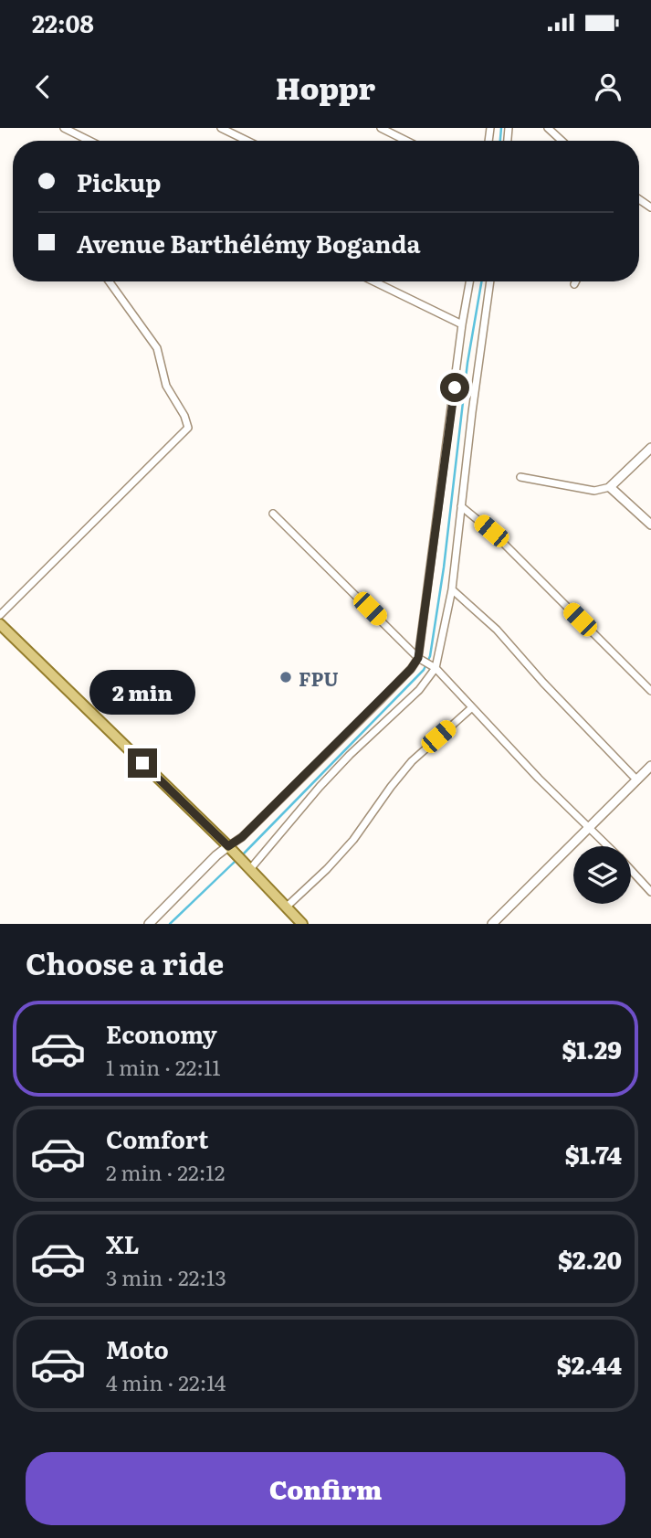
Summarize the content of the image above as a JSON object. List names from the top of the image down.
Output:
{
  "places": ["FPU"],
  "page": {
    "status": "22:08",
    "header": "Hoppr",
    "banner": ["Pickup", "Avenue Barthélémy Boganda"],
    "bubble": "2 min",
    "heading": "Choose a ride",
    "list": [
      {
        "name": "Economy",
        "note": "1 min · 22:11",
        "value": "$1.29"
      },
      {
        "name": "Comfort",
        "note": "2 min · 22:12",
        "value": "$1.74"
      },
      {
        "name": "XL",
        "note": "3 min · 22:13",
        "value": "$2.20"
      },
      {
        "name": "Moto",
        "note": "4 min · 22:14",
        "value": "$2.44"
      }
    ],
    "buttons": "Confirm"
  }
}
